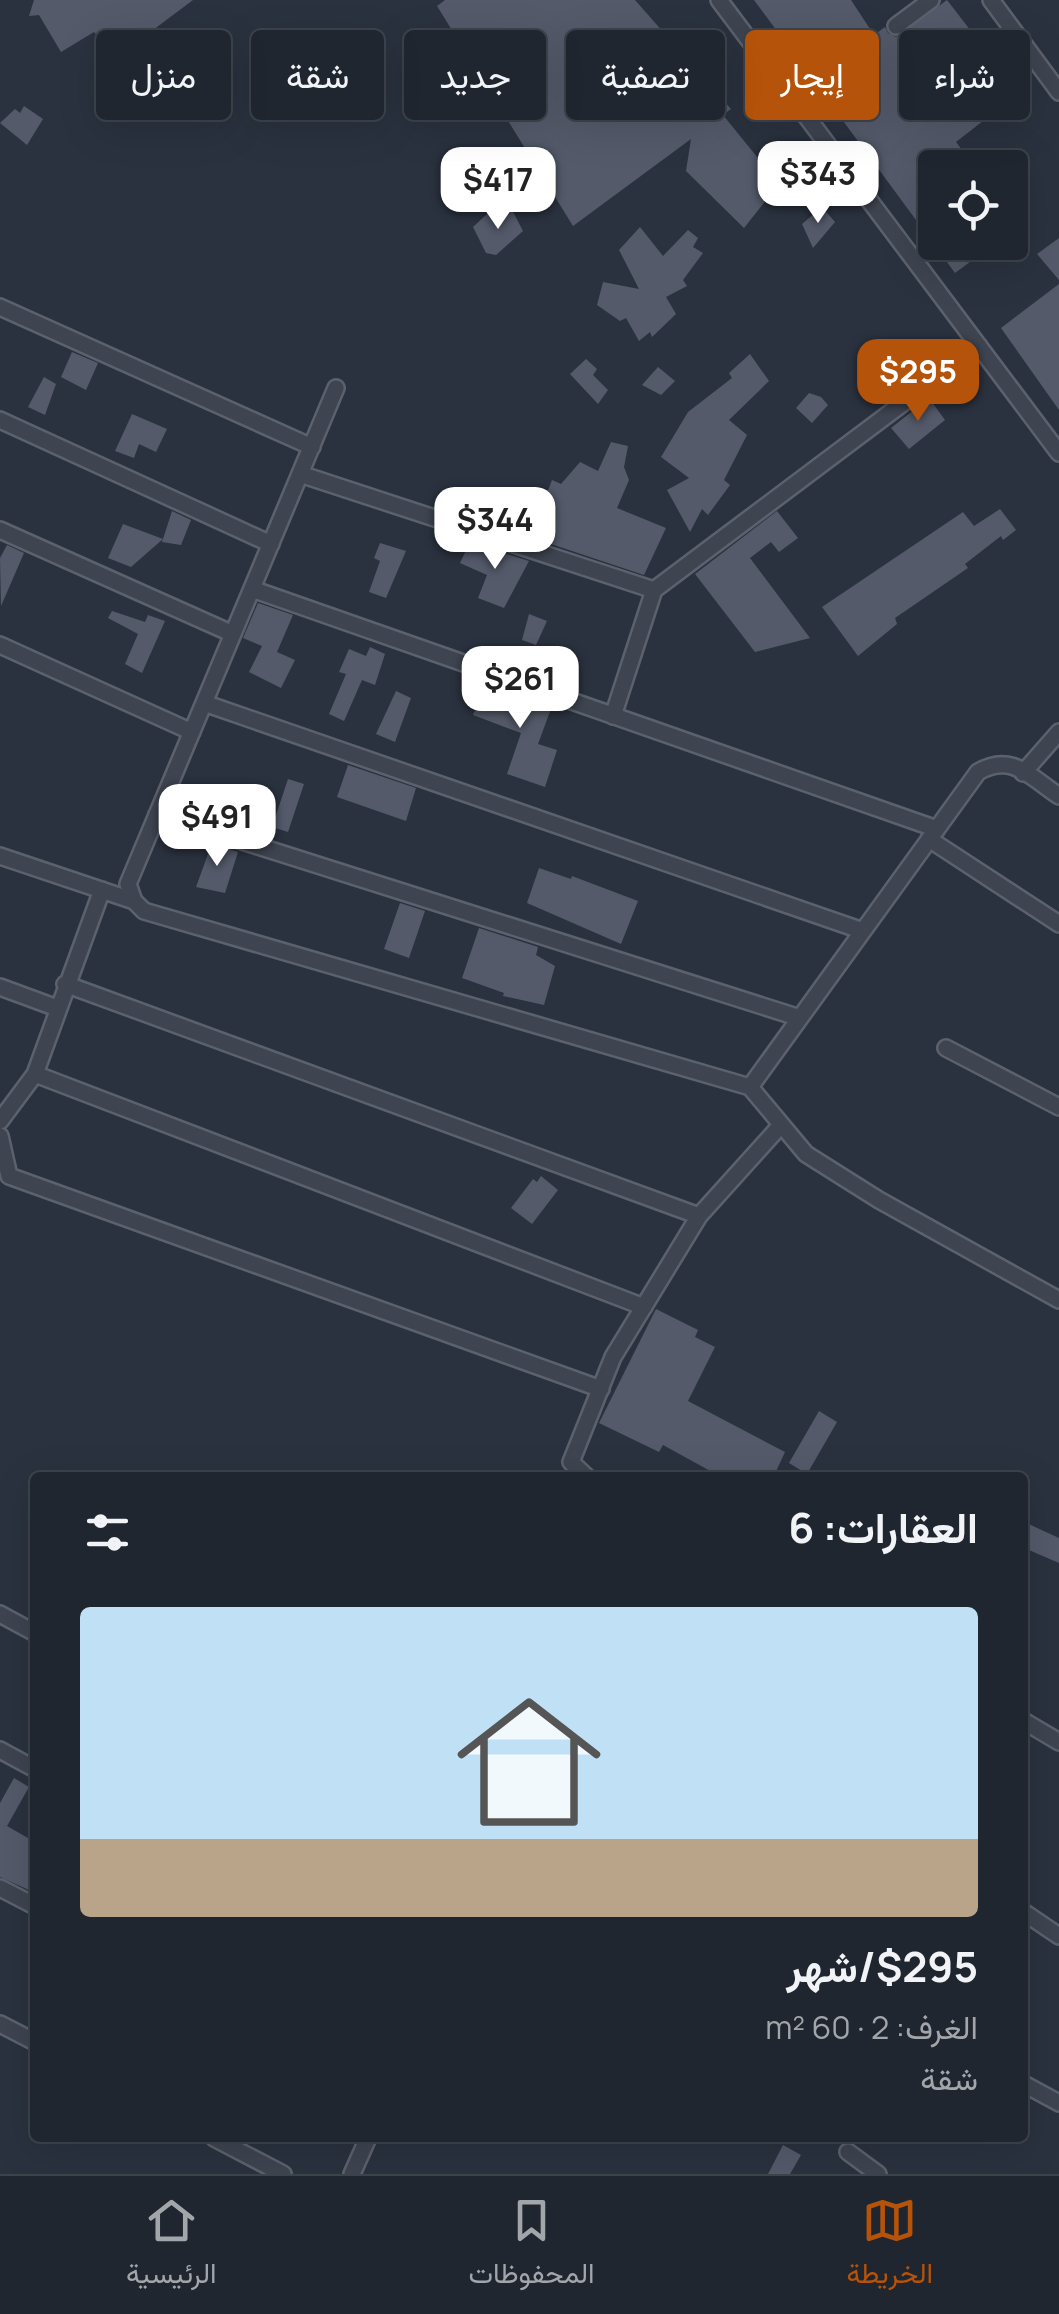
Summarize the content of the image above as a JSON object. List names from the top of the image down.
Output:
{
  "page": {
    "chip": [
      "شراء",
      "إيجار",
      "تصفية",
      "جديد",
      "شقة",
      "منزل"
    ],
    "price": [
      "$343",
      "$417",
      "$295",
      "$344",
      "$261",
      "$491"
    ],
    "heading": "العقارات: 6",
    "list": [
      {
        "name": "$295/شهر",
        "note": "الغرف: 2 · 60 m² · شقة"
      }
    ],
    "tabs": ["الخريطة", "المحفوظات", "الرئيسية"]
  }
}
